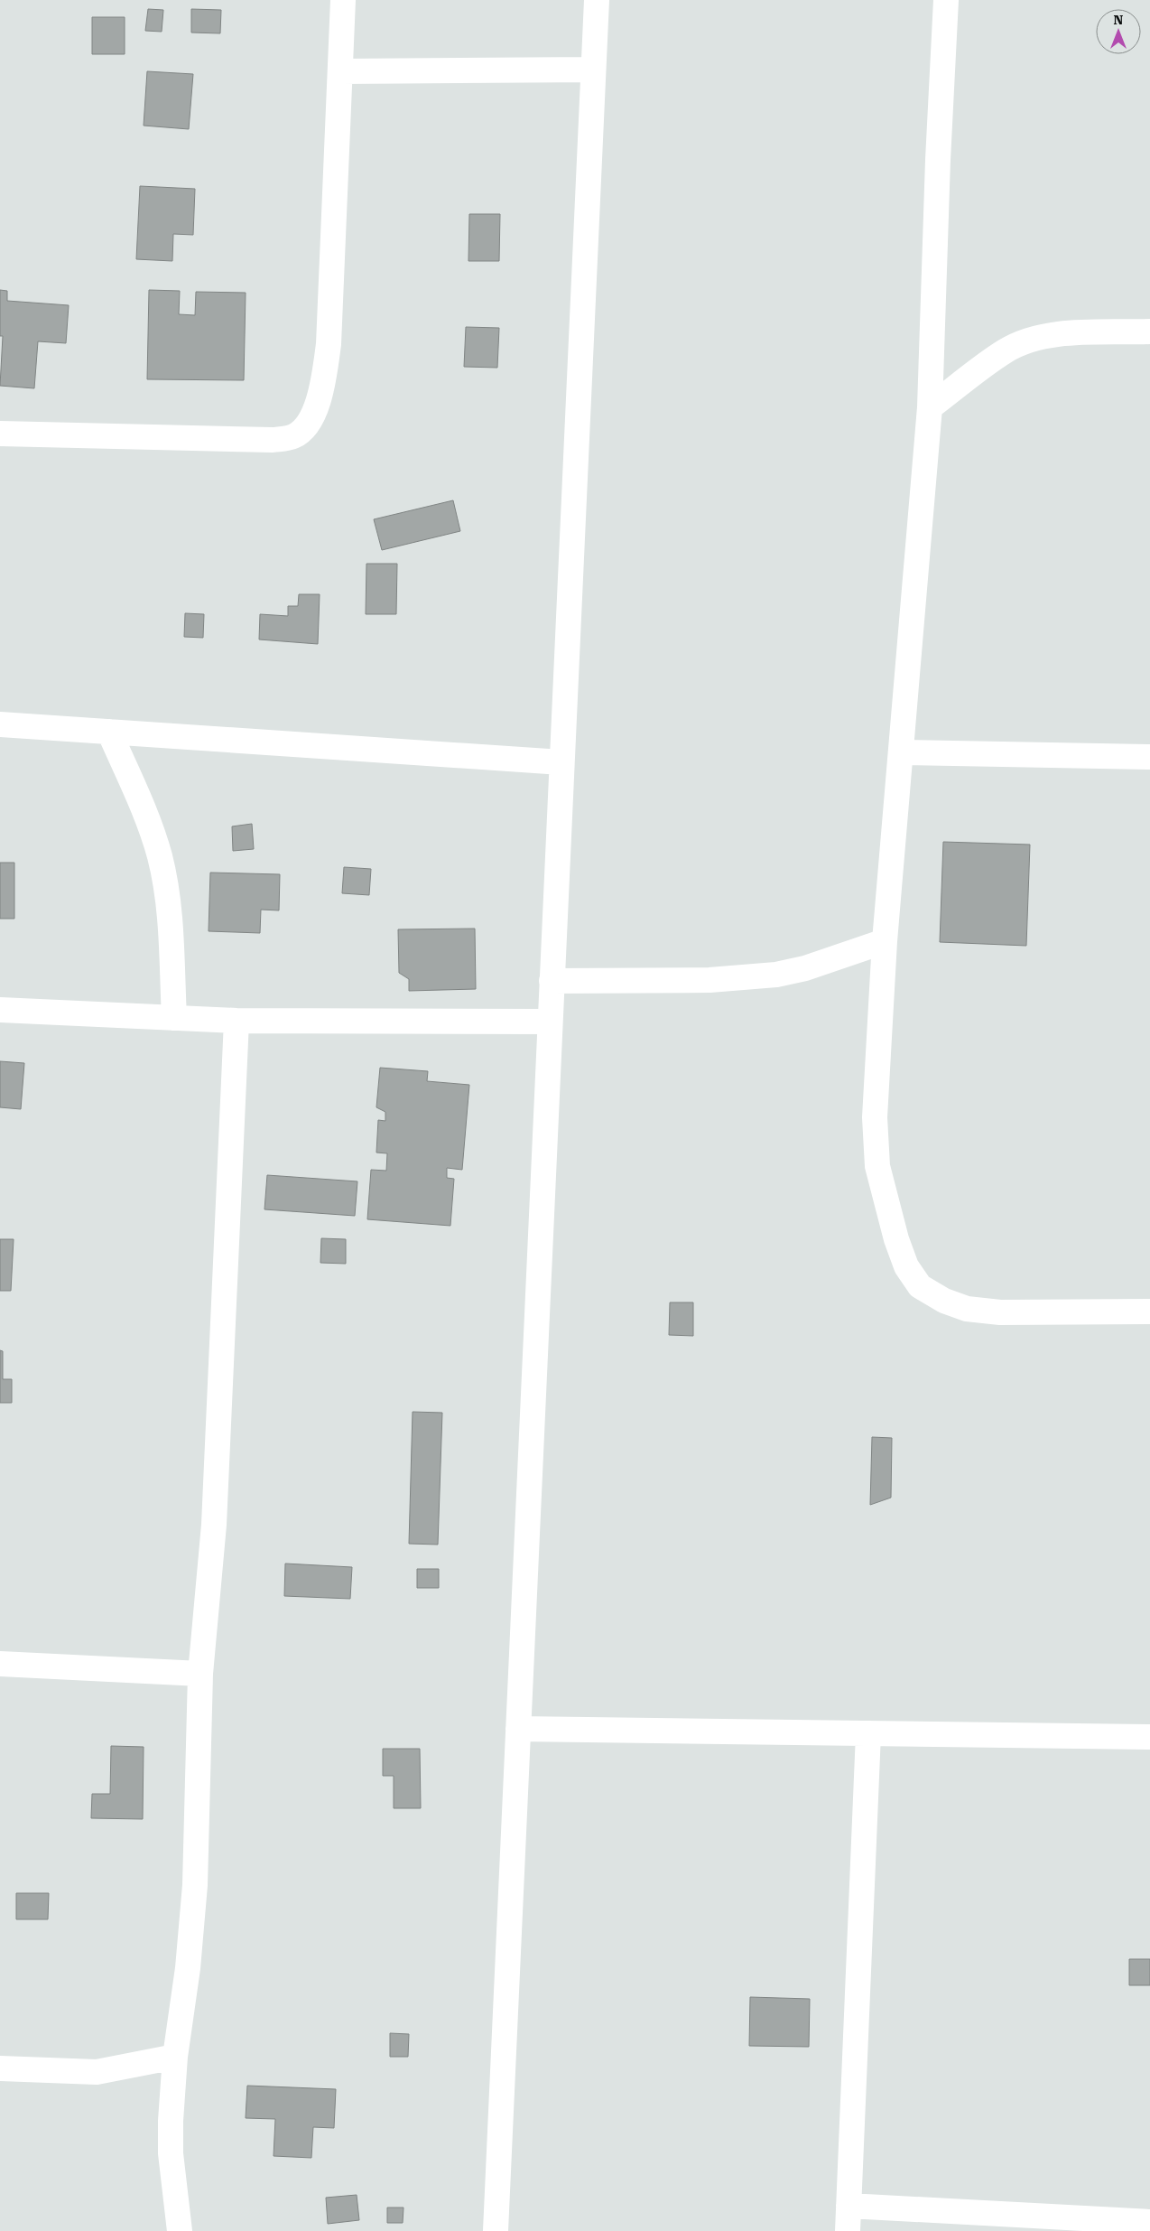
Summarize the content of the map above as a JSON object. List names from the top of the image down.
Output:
{
  "north": "top"
}
